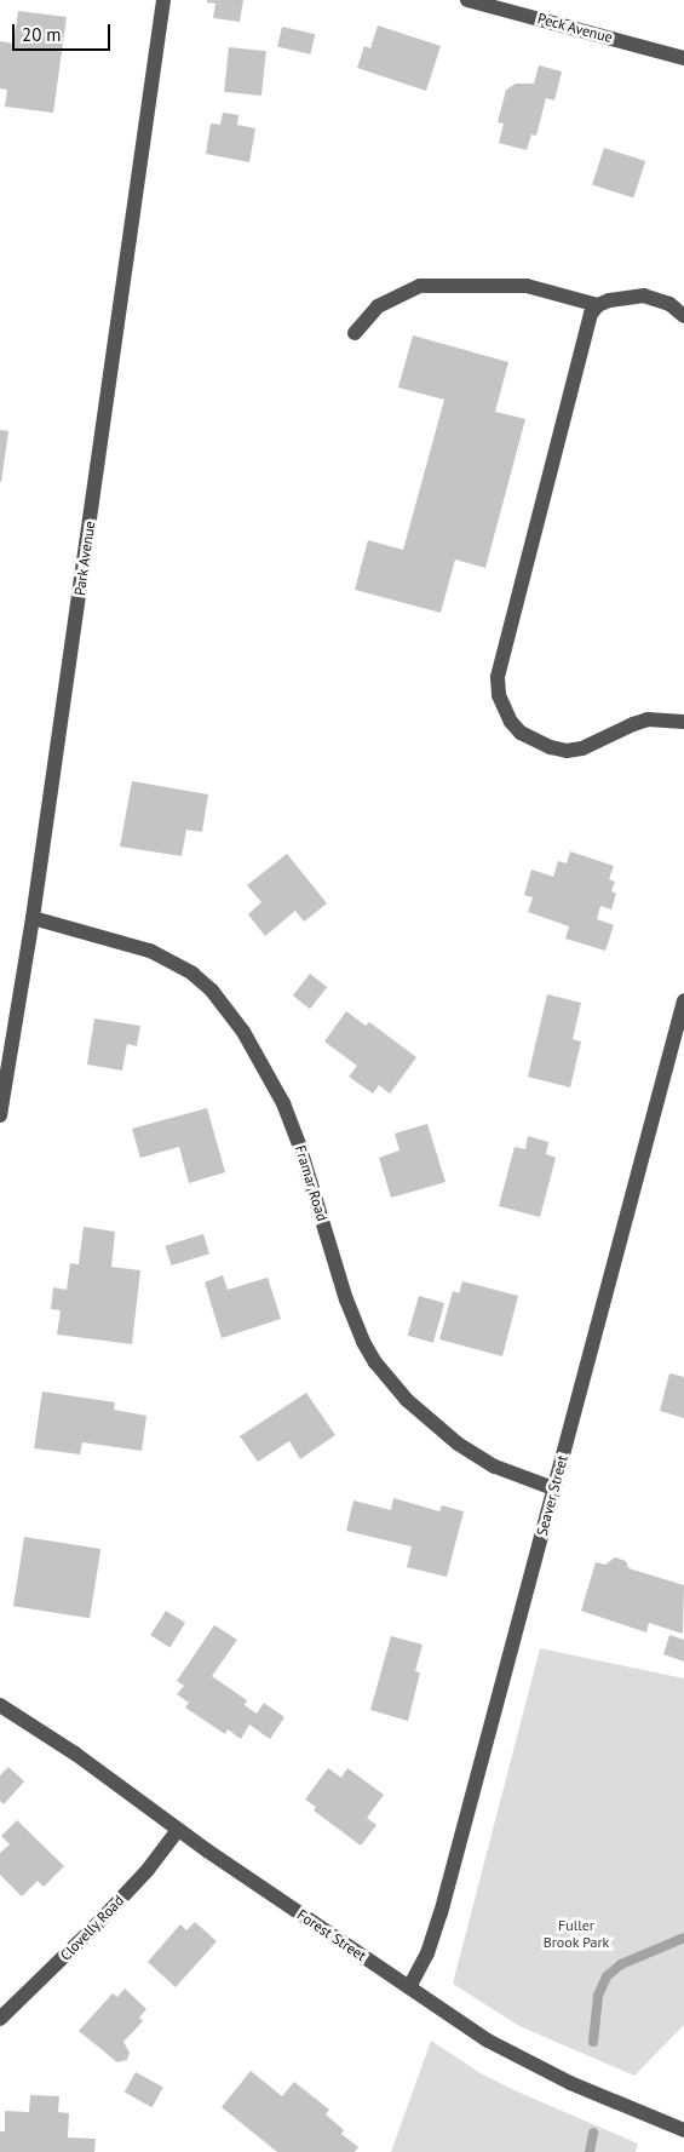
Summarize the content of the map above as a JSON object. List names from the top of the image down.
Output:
{
  "streets": {
    "street": [
      "Peck Avenue",
      "Park Avenue",
      "Framar Road",
      "Seaver Street",
      "Clovelly Road",
      "Forest Street"
    ]
  },
  "crossings": [
    ["Park Avenue", "Framar Road"],
    ["Framar Road", "Seaver Street"],
    ["Seaver Street", "Forest Street"],
    ["Clovelly Road", "Forest Street"]
  ],
  "parks": ["Fuller Brook Park"],
  "scale_bar": "20 m"
}
